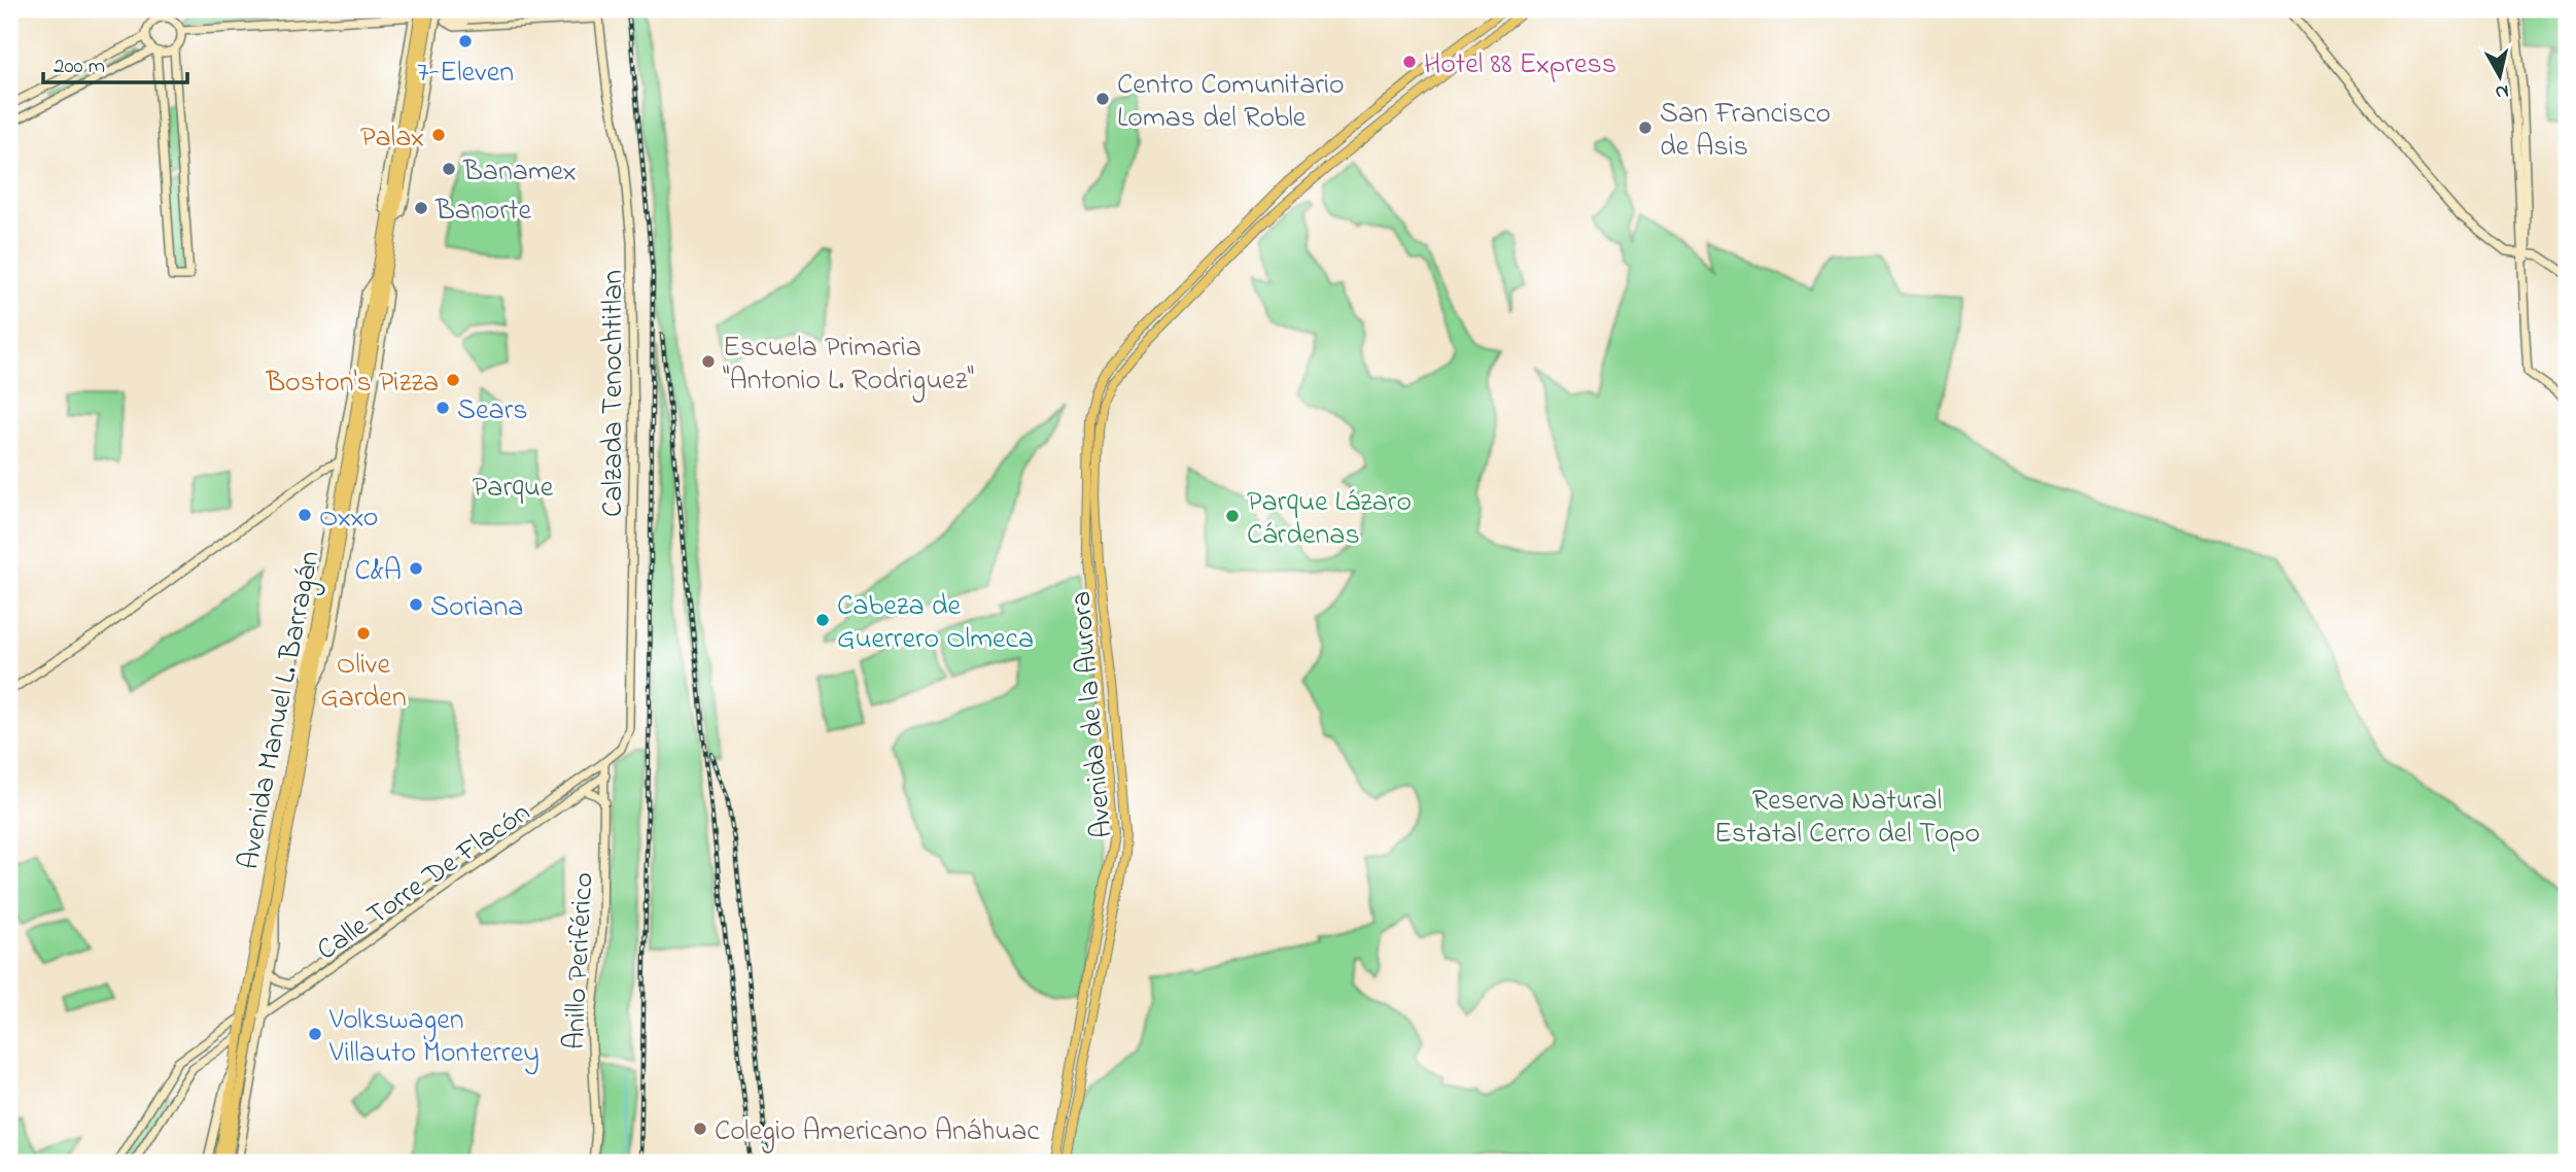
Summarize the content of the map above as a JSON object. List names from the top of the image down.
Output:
{
  "streets": {
    "highway": ["Avenida Manuel L. Barragán"],
    "main road": ["Avenida de la Aurora"],
    "street": ["Calzada Tenochtitlan", "Calle Torre De Flacón", "Anillo Periférico"]
  },
  "crossings": [
    ["Calzada Tenochtitlan", "Calle Torre De Flacón"],
    ["Calzada Tenochtitlan", "Anillo Periférico"],
    ["Calle Torre De Flacón", "Anillo Periférico"]
  ],
  "parks": ["Parque", "Reserva Natural Estatal Cerro del Topo"],
  "places": [
    "7-Eleven",
    "Hotel 88 Express",
    "Centro Comunitario Lomas del Roble",
    "San Francisco de Asis",
    "Palax",
    "Banamex",
    "Banorte",
    "Escuela Primaria \"Antonio L. Rodriguez\"",
    "Boston's Pizza",
    "Sears",
    "Oxxo",
    "Parque Lázaro Cárdenas",
    "C&A",
    "Soriana",
    "Cabeza de Guerrero Olmeca",
    "Olive Garden",
    "Volkswagen Villauto Monterrey",
    "Colegio Americano Anáhuac"
  ],
  "scale_bar": "200 m",
  "north": "bottom"
}
